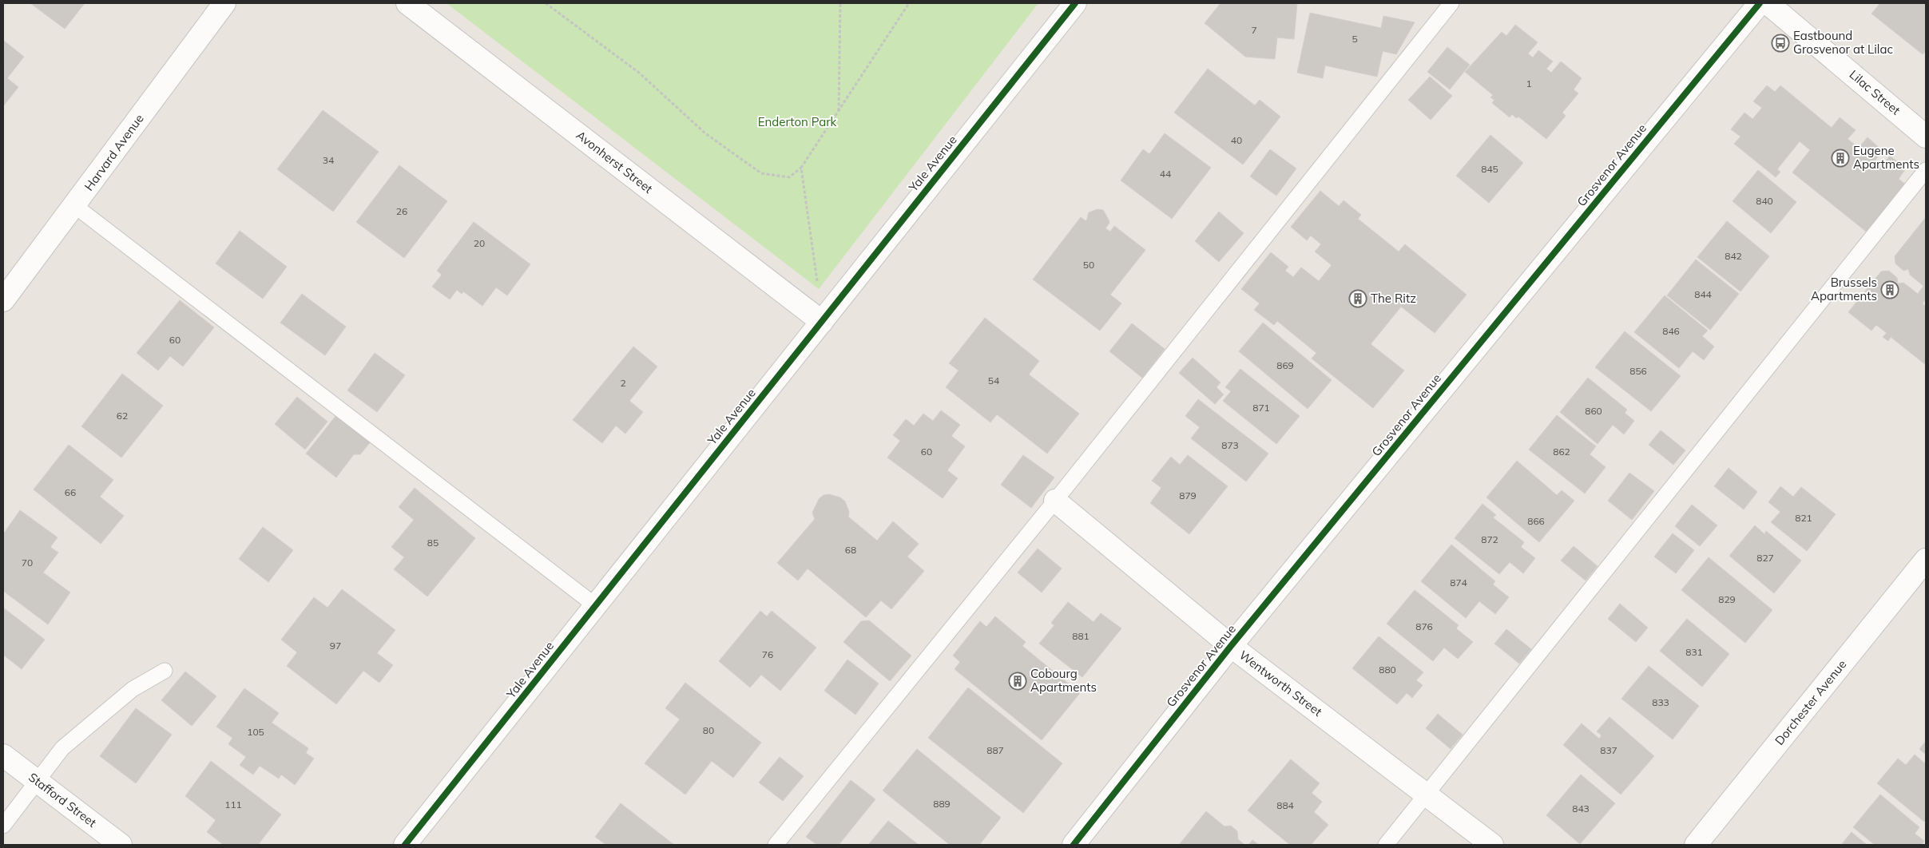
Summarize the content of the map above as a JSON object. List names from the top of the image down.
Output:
{
  "streets": {
    "street": [
      "Lilac Street",
      "Harvard Avenue",
      "Avonherst Street",
      "Yale Avenue",
      "Grosvenor Avenue",
      "Wentworth Street",
      "Dorchester Avenue",
      "Stafford Street"
    ]
  },
  "crossings": [
    ["Avonherst Street", "Yale Avenue"],
    ["Grosvenor Avenue", "Wentworth Street"]
  ],
  "parks": ["Enderton Park"],
  "places": {
    "bus stop": ["Eastbound Grosvenor at Lilac"],
    "building": [
      "Eugene Apartments",
      "Brussels Apartments",
      "The Ritz",
      "Cobourg Apartments"
    ]
  },
  "house_numbers": [
    "7",
    "5",
    "1",
    "40",
    "34",
    "845",
    "44",
    "840",
    "26",
    "20",
    "842",
    "50",
    "844",
    "846",
    "60",
    "869",
    "856",
    "54",
    "2",
    "871",
    "860",
    "62",
    "873",
    "60",
    "862",
    "66",
    "879",
    "821",
    "866",
    "872",
    "85",
    "68",
    "827",
    "70",
    "874",
    "829",
    "876",
    "881",
    "97",
    "831",
    "76",
    "880",
    "833",
    "80",
    "105",
    "887",
    "837",
    "889",
    "111",
    "884",
    "843"
  ]
}
